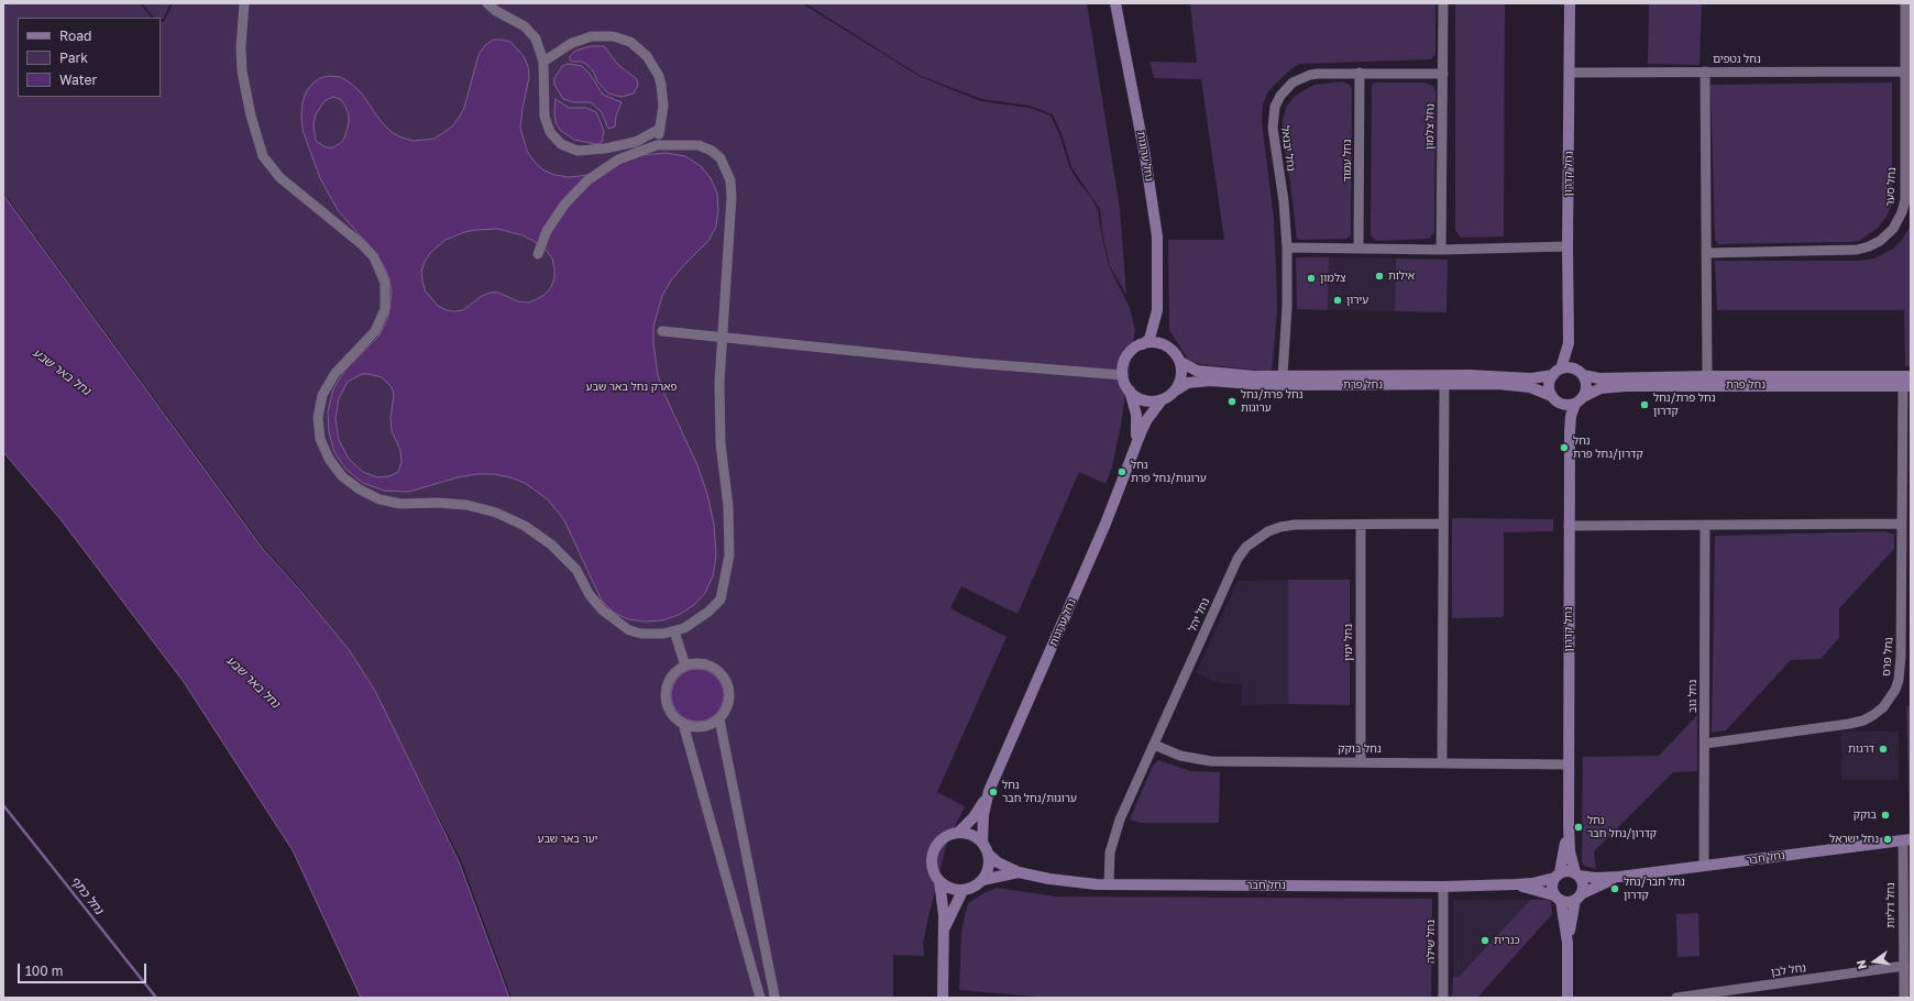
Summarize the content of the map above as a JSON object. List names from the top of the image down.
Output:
{
  "streets": {
    "street": [
      "נחל נטפים",
      "נחל צלמון",
      "נחל יבנאל",
      "נחל ערוגות",
      "נחל עמוד",
      "נחל קדרון",
      "נחל סער",
      "נחל פרת",
      "נחל יהל",
      "נחל ימין",
      "נחל פרס",
      "נחל גוב",
      "נחל בוקק",
      "נחל חבר",
      "נחל דליות",
      "נחל שילה",
      "נחל לבן"
    ]
  },
  "crossings": [
    ["נחל נטפים", "נחל קדרון"],
    ["נחל נטפים", "נחל סער"],
    ["נחל צלמון", "נחל יבנאל"],
    ["נחל יבנאל", "נחל עמוד"],
    ["נחל יבנאל", "נחל פרת"],
    ["נחל ערוגות", "נחל פרת"],
    ["נחל ערוגות", "נחל חבר"],
    ["נחל קדרון", "נחל פרת"],
    ["נחל קדרון", "נחל בוקק"],
    ["נחל קדרון", "נחל חבר"],
    ["נחל פרת", "נחל פרס"],
    ["נחל יהל", "נחל ימין"],
    ["נחל יהל", "נחל בוקק"],
    ["נחל יהל", "נחל חבר"],
    ["נחל ימין", "נחל בוקק"],
    ["נחל פרס", "נחל גוב"],
    ["נחל גוב", "נחל חבר"],
    ["נחל חבר", "נחל דליות"],
    ["נחל חבר", "נחל שילה"],
    ["נחל דליות", "נחל לבן"]
  ],
  "water": ["נחל באר שבע", "נחל כתף"],
  "parks": ["פארק נחל באר שבע", "יער באר שבע"],
  "places": [
    "אילות",
    "צלמון",
    "עירון",
    "נחל פרת/נחל ערוגות",
    "נחל פרת/נחל קדרון",
    "נחל קדרון/נחל פרת",
    "נחל ערוגות/נחל פרת",
    "דרגות",
    "נחל ערוגות/נחל חבר",
    "בוקק",
    "נחל קדרון/נחל חבר",
    "נחל ישראל",
    "נחל חבר/נחל קדרון",
    "כנרית"
  ],
  "legend": ["Road", "Park", "Water"],
  "scale_bar": "100 m",
  "north": "left"
}
